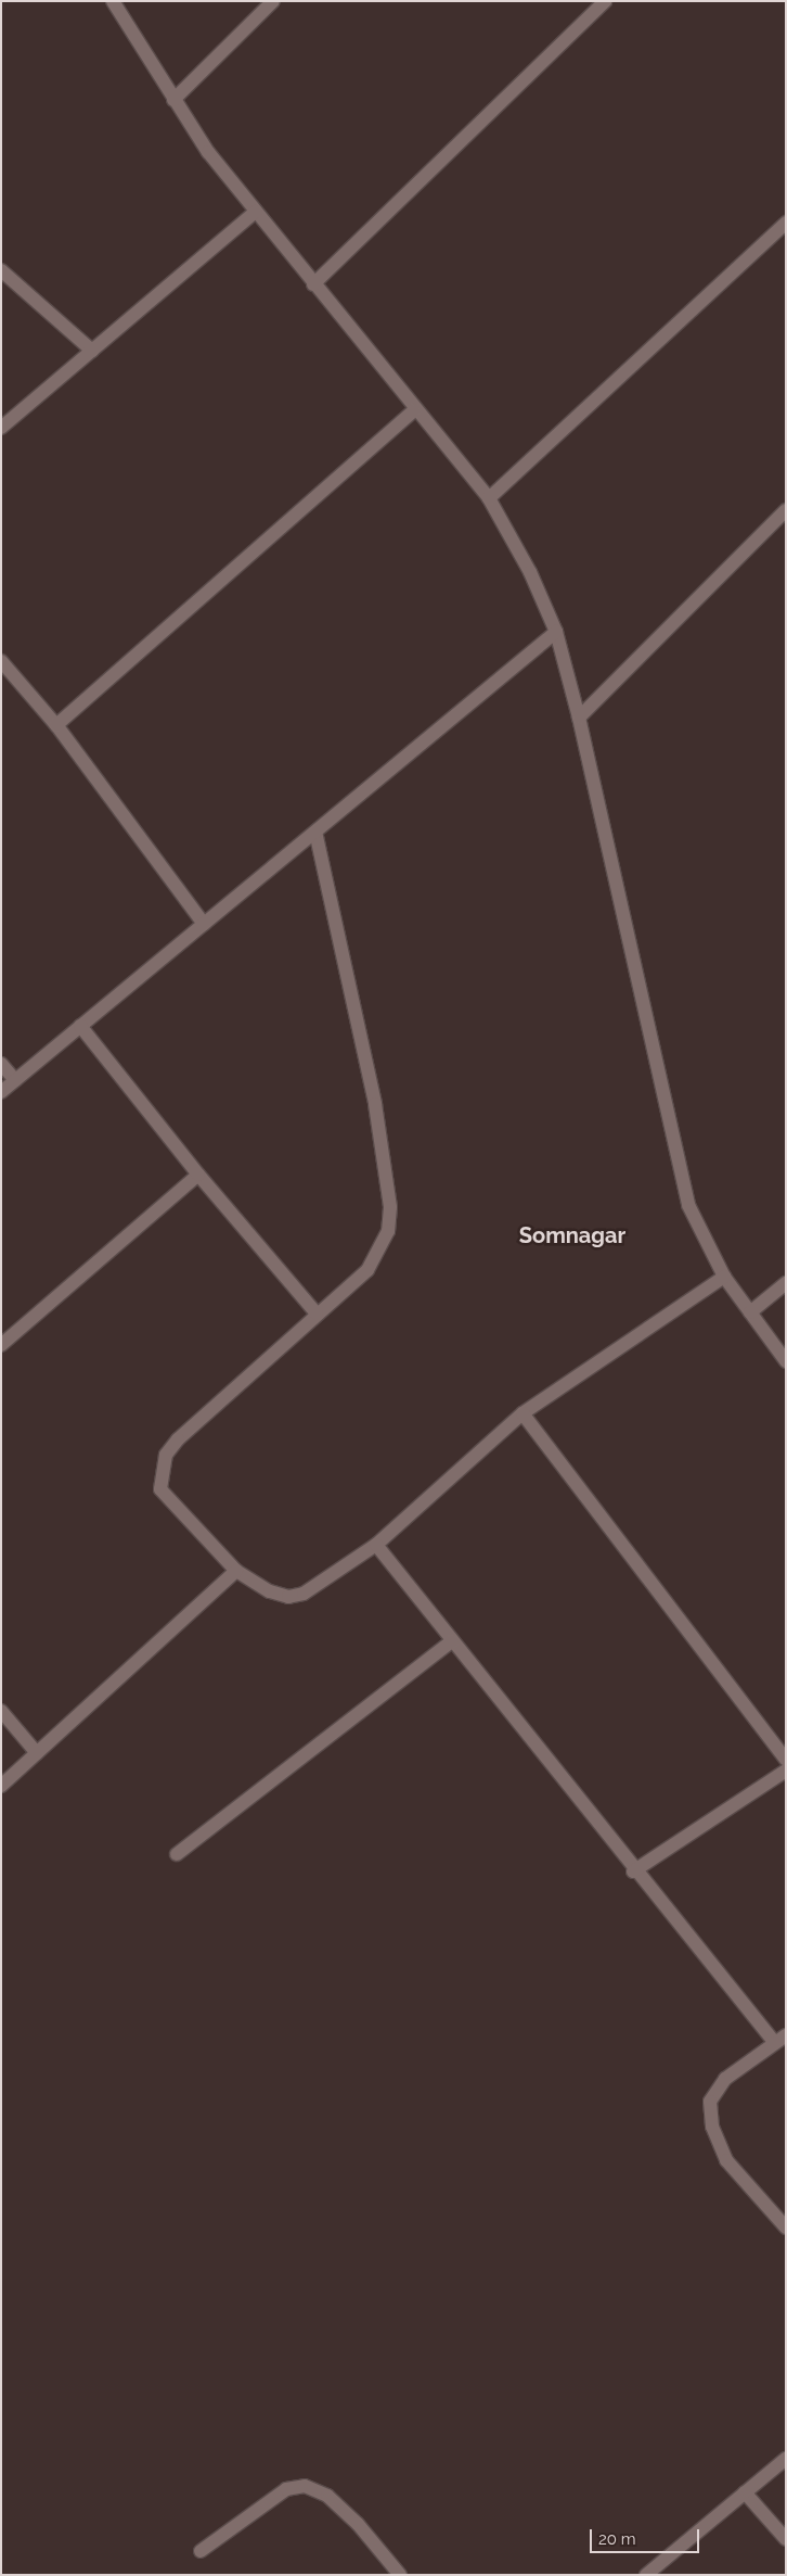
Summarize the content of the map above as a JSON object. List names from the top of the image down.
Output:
{
  "districts": ["Somnagar"],
  "scale_bar": "20 m"
}
